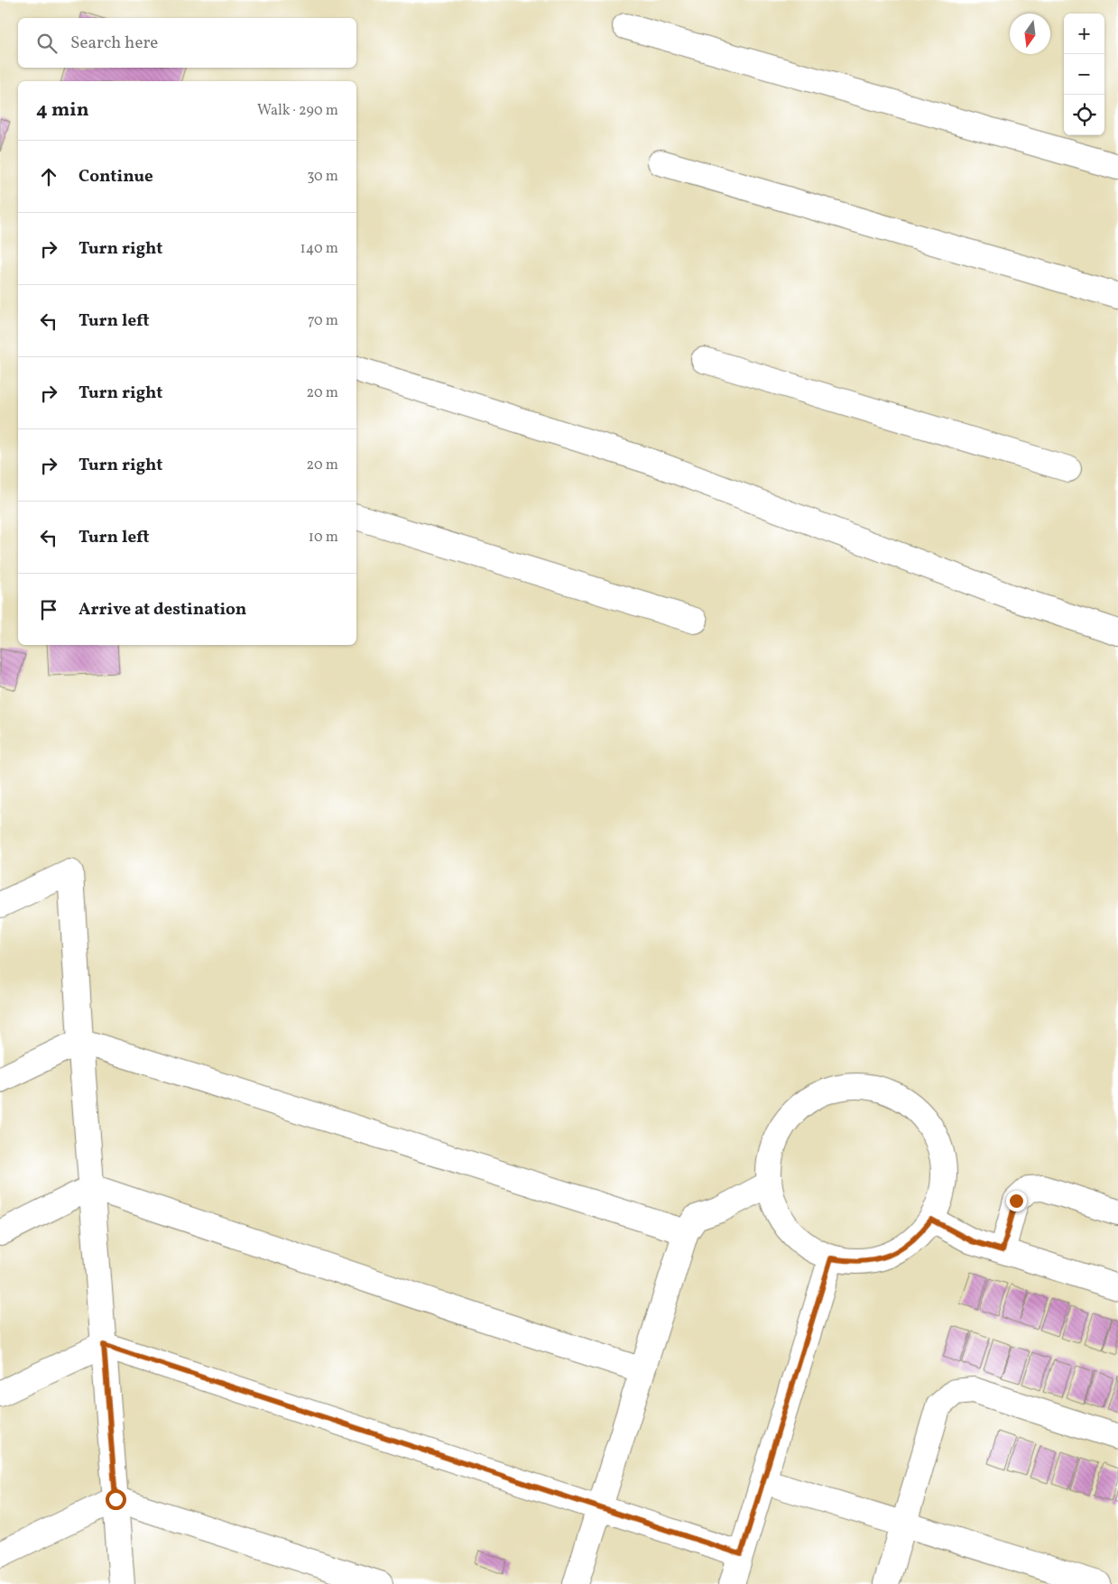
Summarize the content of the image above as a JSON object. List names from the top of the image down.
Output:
{
  "north": "bottom",
  "page": {
    "map_buttons": ["+", "−"],
    "search": "Search here",
    "heading": ["4 min", "Walk · 290 m"],
    "list": [
      ["Continue", "30 m"],
      ["Turn right", "140 m"],
      ["Turn left", "70 m"],
      ["Turn right", "20 m"],
      ["Turn right", "20 m"],
      ["Turn left", "10 m"],
      "Arrive at destination"
    ]
  }
}
